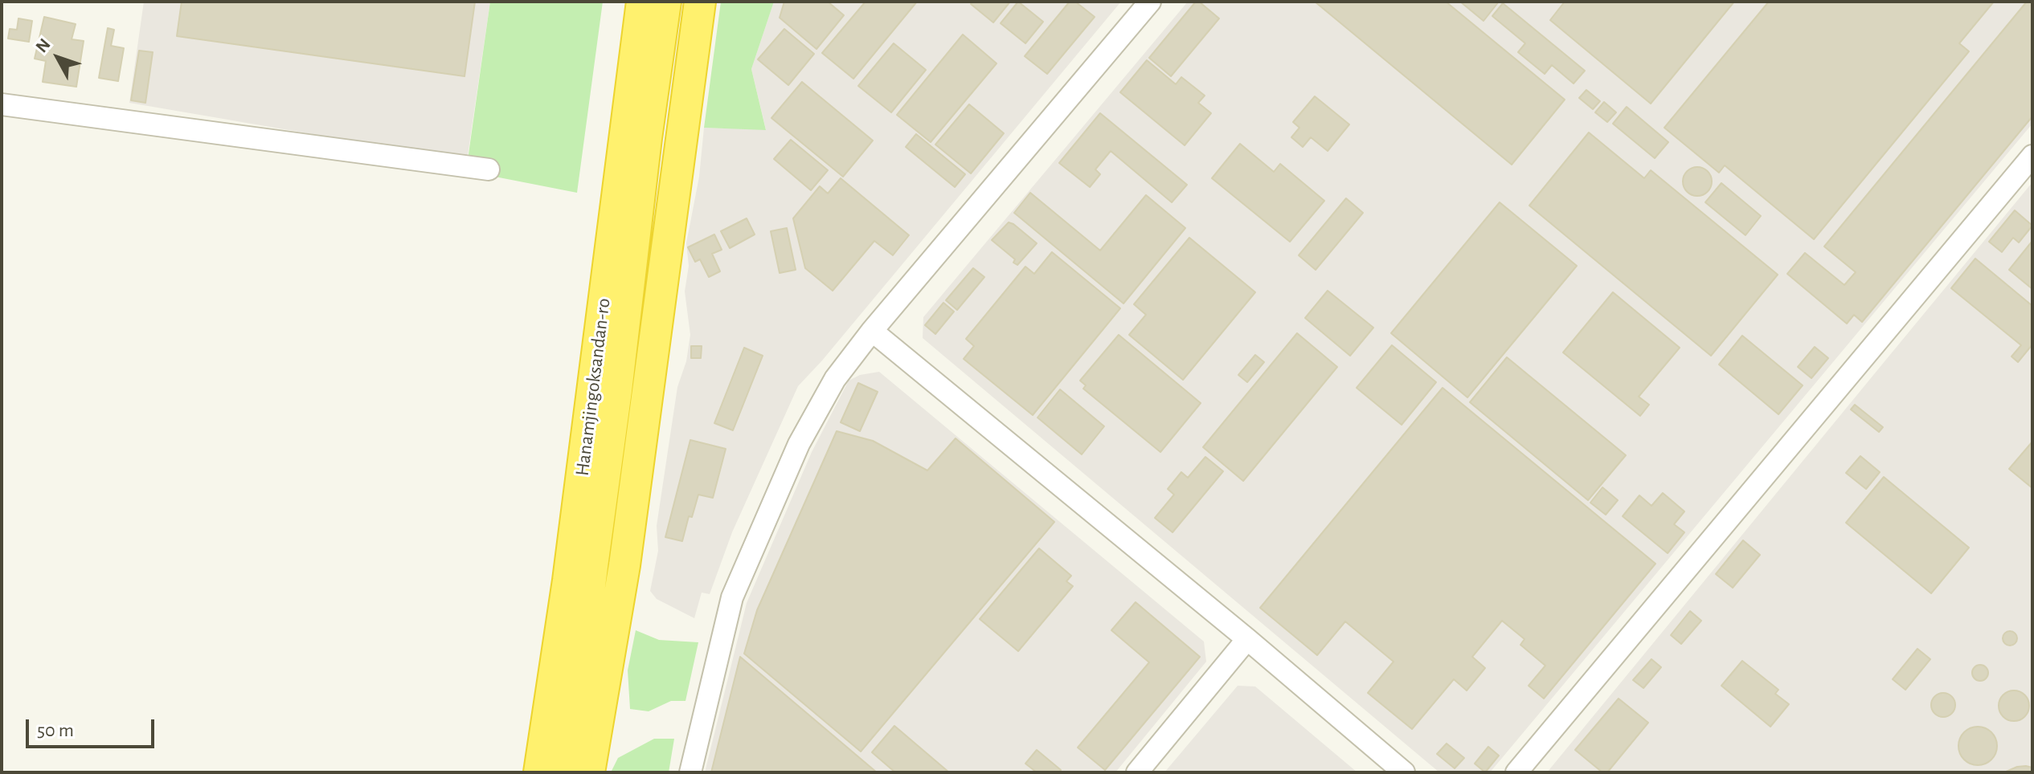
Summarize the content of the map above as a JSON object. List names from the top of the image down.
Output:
{
  "streets": {
    "highway": ["Hanamjingoksandan-ro"]
  },
  "scale_bar": "50 m",
  "north": "top left"
}
